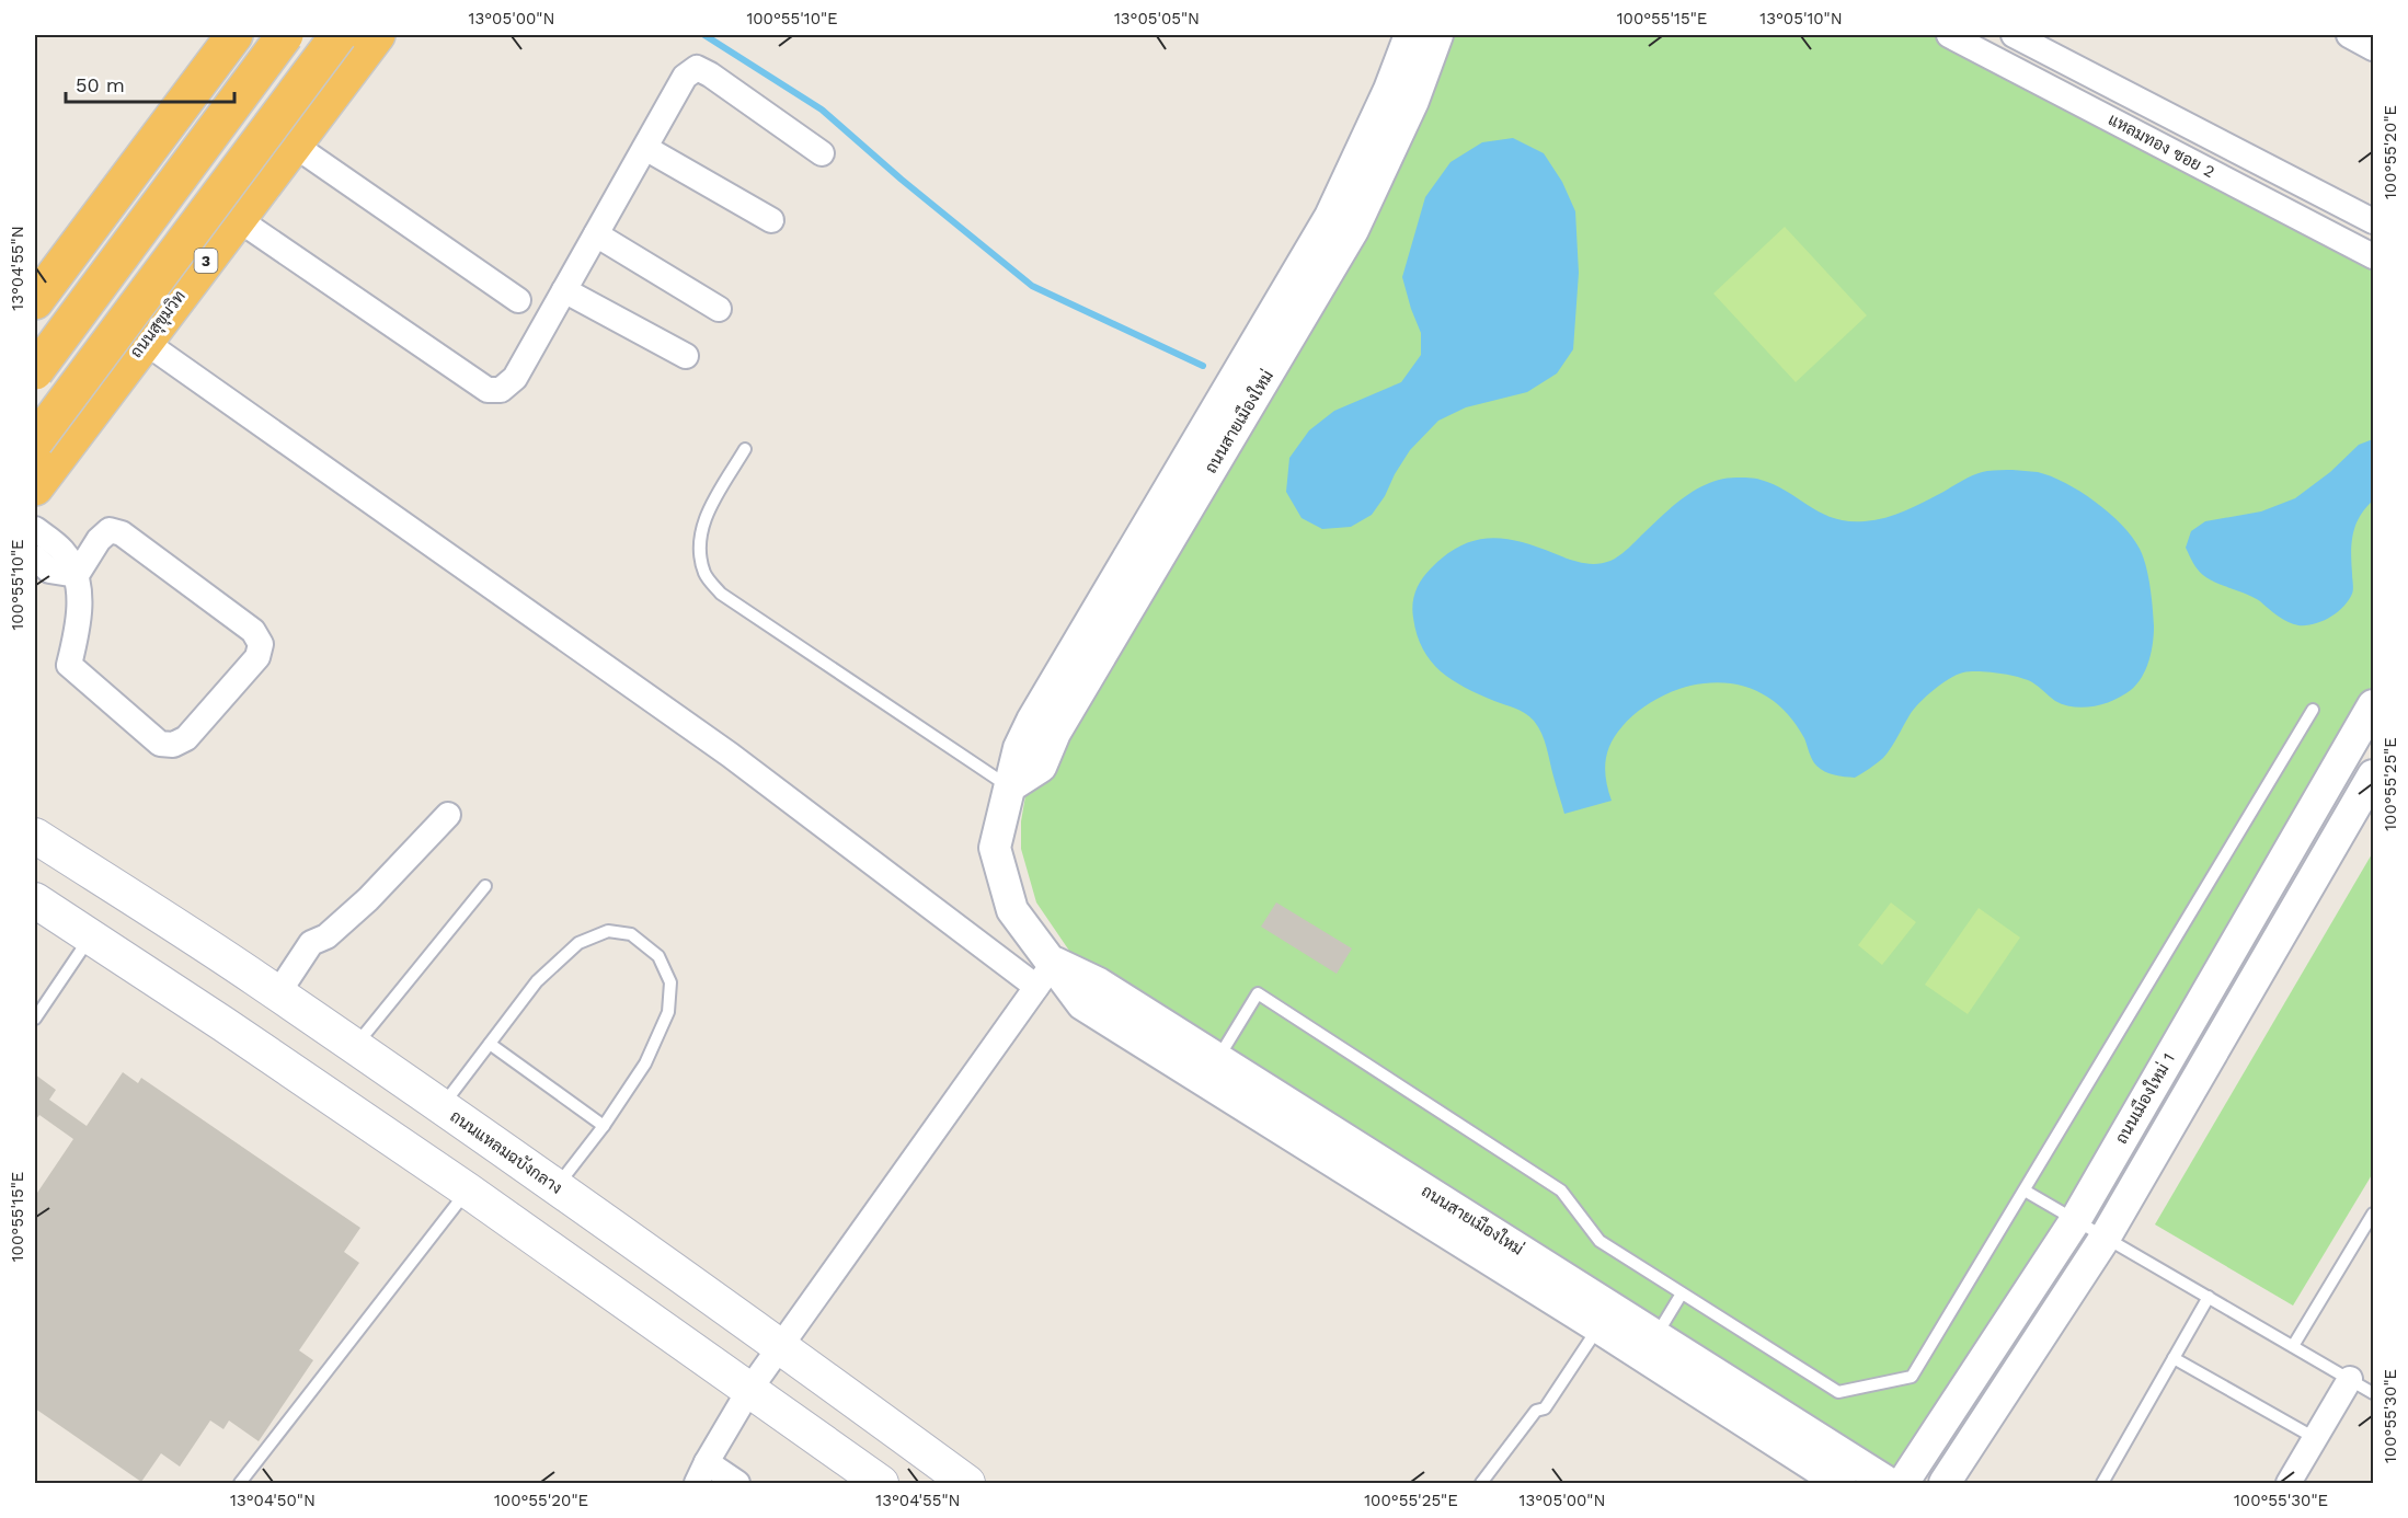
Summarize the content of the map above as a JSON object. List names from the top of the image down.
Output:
{
  "streets": {
    "highway": ["3", "ถนนสุขุมวิท"],
    "main road": ["ถนนแหลมฉบังกลาง"],
    "street": ["แหลมทอง ซอย 2", "ถนนสายเมืองใหม่", "ถนนเมืองใหม่ 1"]
  },
  "scale_bar": "50 m",
  "coordinates": [
    "13°05'00\"N",
    "100°55'10\"E",
    "13°05'05\"N",
    "100°55'15\"E",
    "13°05'10\"N",
    "100°55'20\"E",
    "13°04'55\"N",
    "100°55'25\"E",
    "100°55'30\"E",
    "13°04'50\"N"
  ]
}
